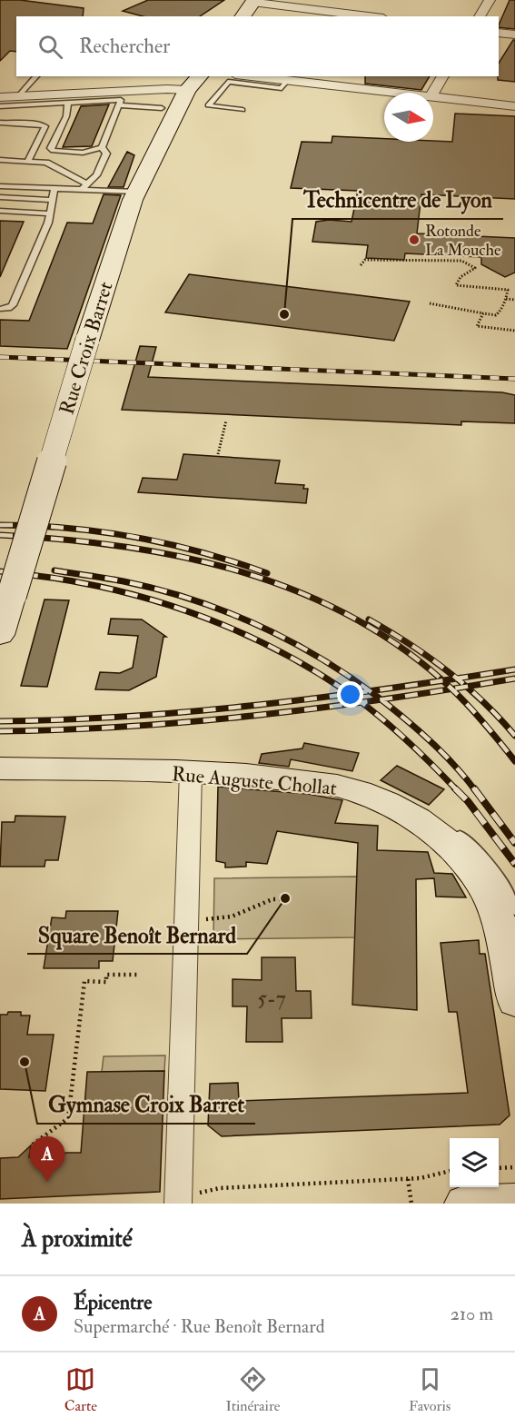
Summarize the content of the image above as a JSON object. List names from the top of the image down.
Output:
{
  "streets": {
    "street": ["Rue Croix Barret", "Rue Auguste Chollat"]
  },
  "places": [
    "Rotonde La Mouche",
    "Technicentre de Lyon",
    "Square Benoît Bernard",
    "Gymnase Croix Barret"
  ],
  "house_numbers": ["5-7"],
  "north": "right",
  "page": {
    "search": "Rechercher",
    "pins": "A",
    "heading": "À proximité",
    "list": [
      {
        "mark": "A",
        "name": "Épicentre",
        "note": "Supermarché · Rue Benoît Bernard",
        "value": "210 m"
      }
    ],
    "nav": ["Carte", "Itinéraire", "Favoris"]
  }
}
